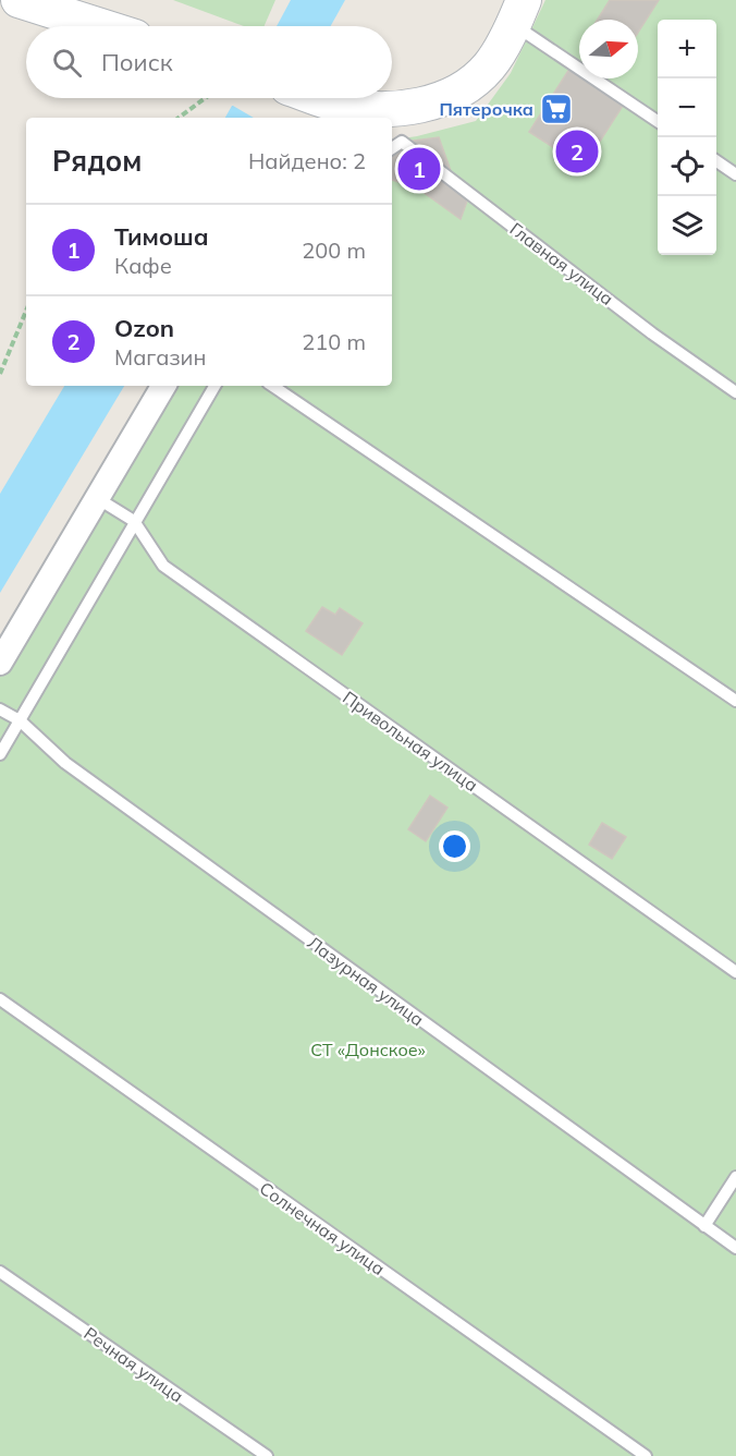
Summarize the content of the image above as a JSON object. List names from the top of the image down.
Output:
{
  "streets": {
    "lane": [
      "Главная улица",
      "Привольная улица",
      "Лазурная улица",
      "Солнечная улица",
      "Речная улица"
    ]
  },
  "parks": ["СТ «Донское»"],
  "places": {
    "supermarket": ["Пятерочка"]
  },
  "north": "right",
  "page": {
    "map_buttons": ["+", "−"],
    "search": "Поиск",
    "heading": ["Рядом", "Найдено: 2"],
    "pins": ["2", "1"],
    "list": [
      {
        "mark": "1",
        "name": "Тимоша",
        "note": "Кафе",
        "value": "200 m"
      },
      {
        "mark": "2",
        "name": "Ozon",
        "note": "Магазин",
        "value": "210 m"
      }
    ]
  }
}
